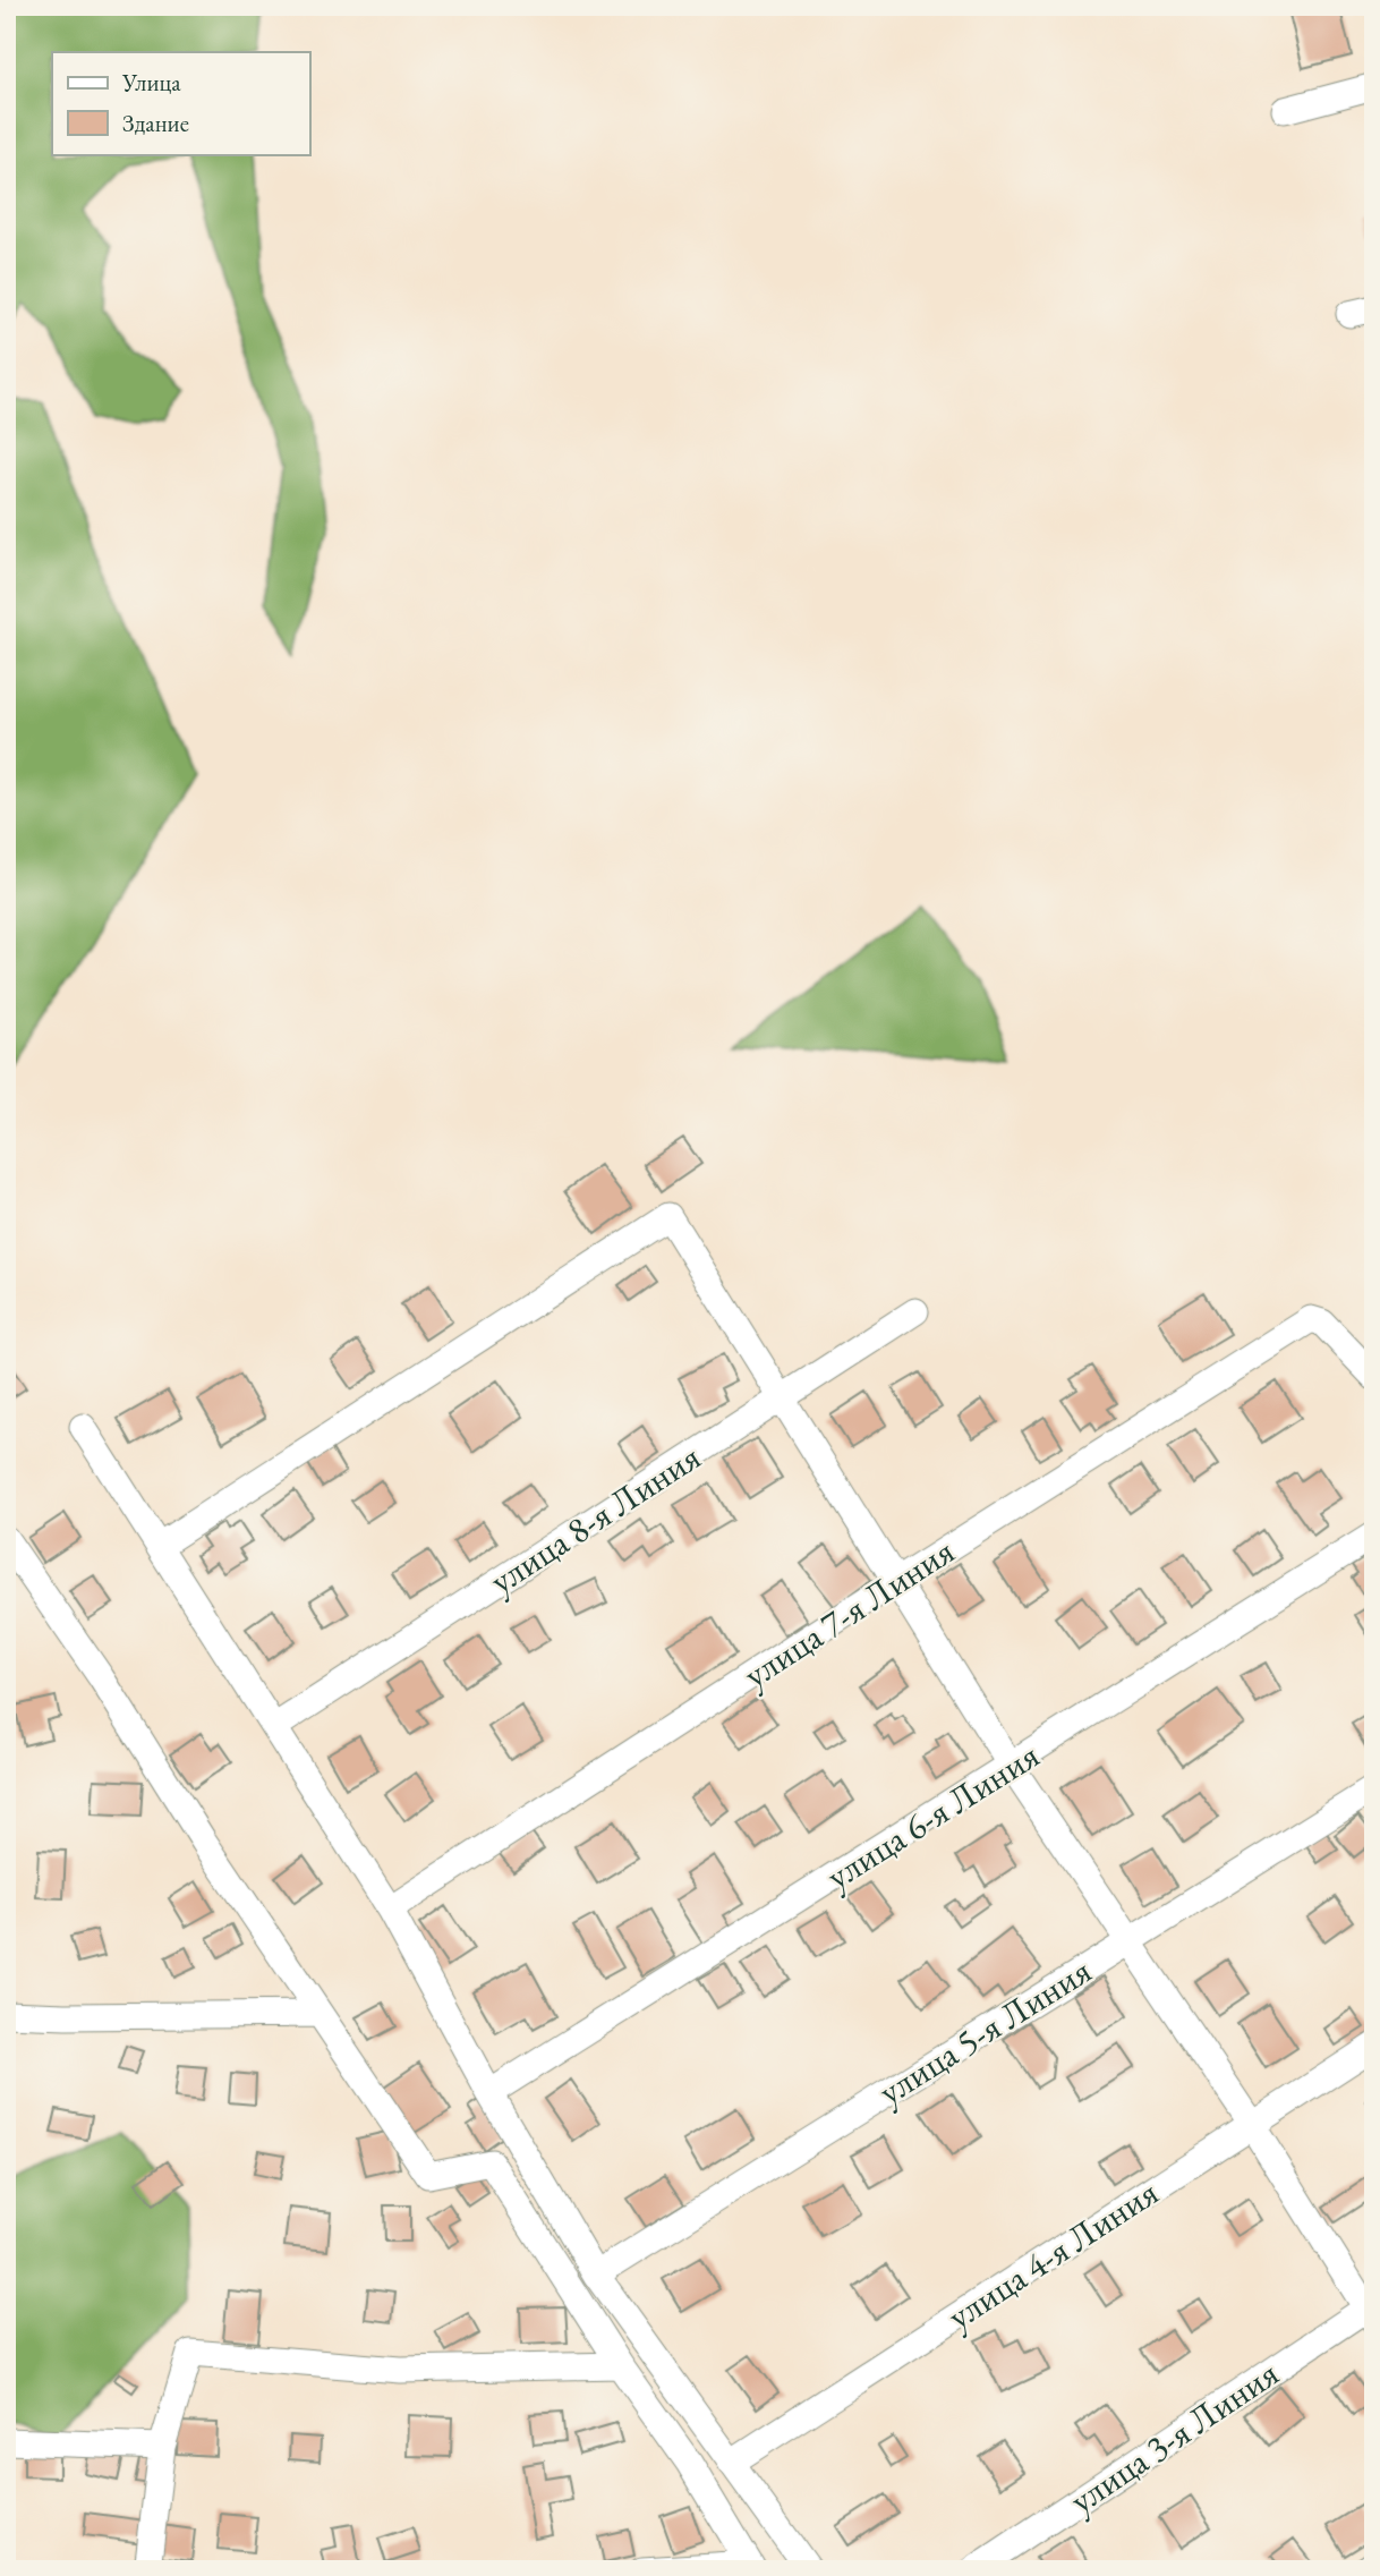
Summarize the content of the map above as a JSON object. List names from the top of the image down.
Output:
{
  "streets": {
    "street": [
      "улица 8-я Линия",
      "улица 7-я Линия",
      "улица 6-я Линия",
      "улица 5-я Линия",
      "улица 4-я Линия",
      "улица 3-я Линия"
    ]
  },
  "legend": ["Улица", "Здание"]
}
